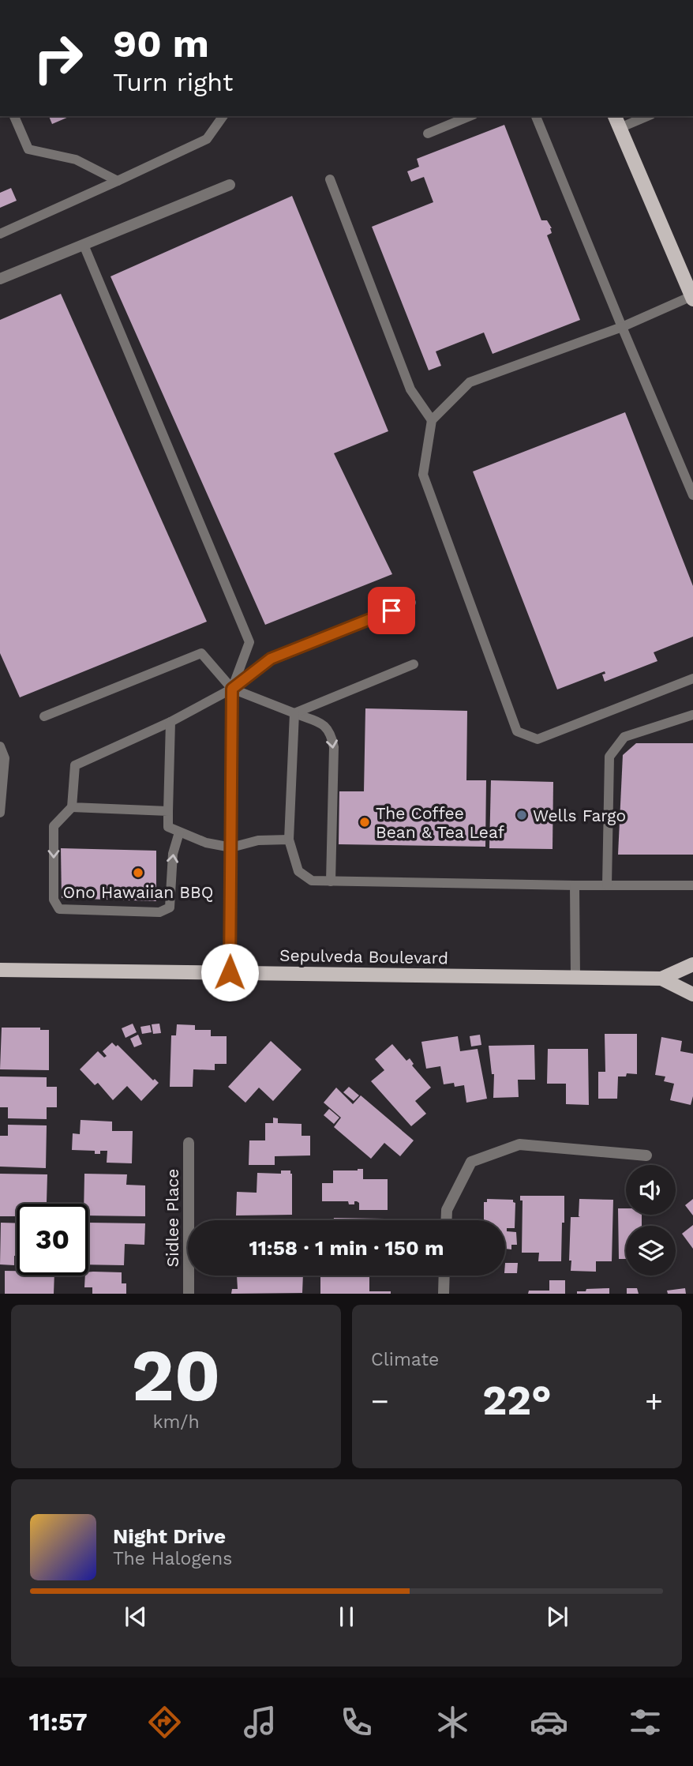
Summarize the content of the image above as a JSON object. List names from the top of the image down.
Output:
{
  "streets": {
    "main road": ["Sepulveda Boulevard"],
    "street": ["Sidlee Place"]
  },
  "places": ["Wells Fargo", "The Coffee Bean & Tea Leaf", "Ono Hawaiian BBQ"],
  "page": {
    "turn": ["90 m", "Turn right"],
    "limit": "30",
    "trip": "11:58 · 1 min · 150 m",
    "tile": [
      ["20", "km/h"],
      "Climate"
    ],
    "heat": ["−", "22°", "+"],
    "song": ["Night Drive", "The Halogens"],
    "tabs": "11:57"
  }
}
